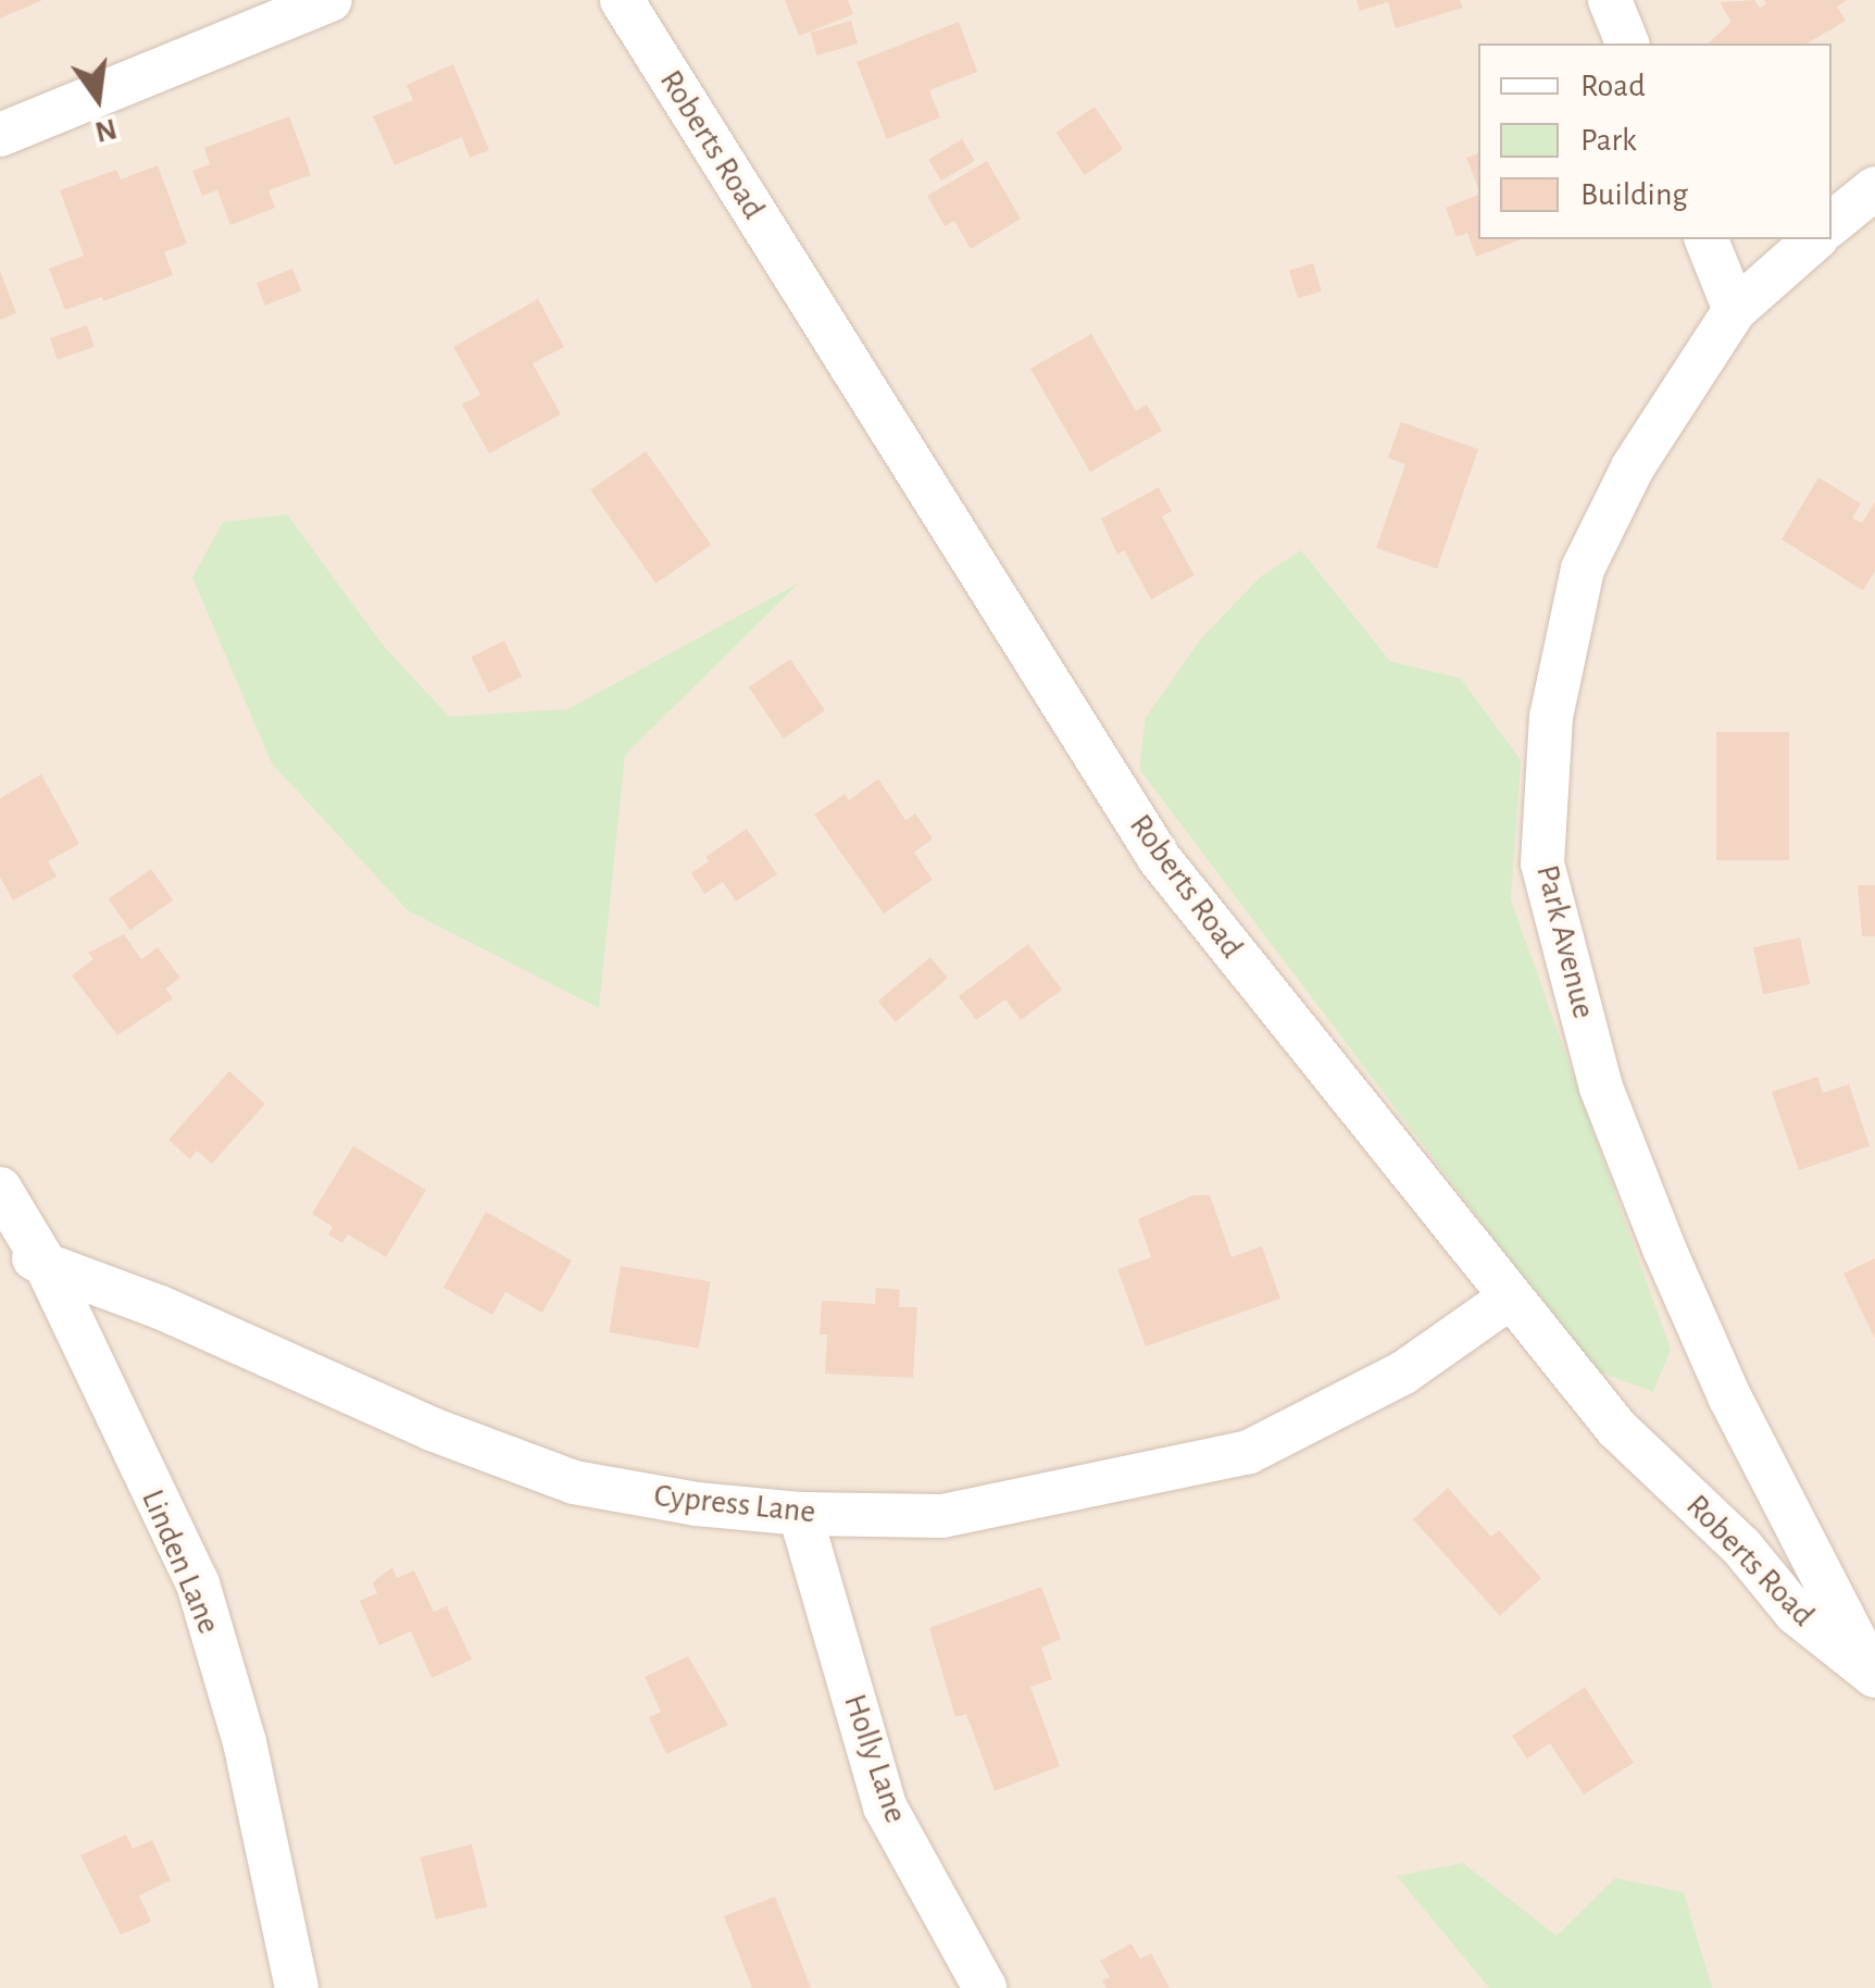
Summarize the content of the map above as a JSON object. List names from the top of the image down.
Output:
{
  "streets": {
    "street": [
      "Roberts Road",
      "Park Avenue",
      "Cypress Lane",
      "Linden Lane",
      "Holly Lane"
    ]
  },
  "crossings": [
    ["Roberts Road", "Park Avenue"],
    ["Roberts Road", "Cypress Lane"],
    ["Cypress Lane", "Linden Lane"],
    ["Cypress Lane", "Holly Lane"]
  ],
  "legend": ["Road", "Park", "Building"],
  "north": "bottom"
}
